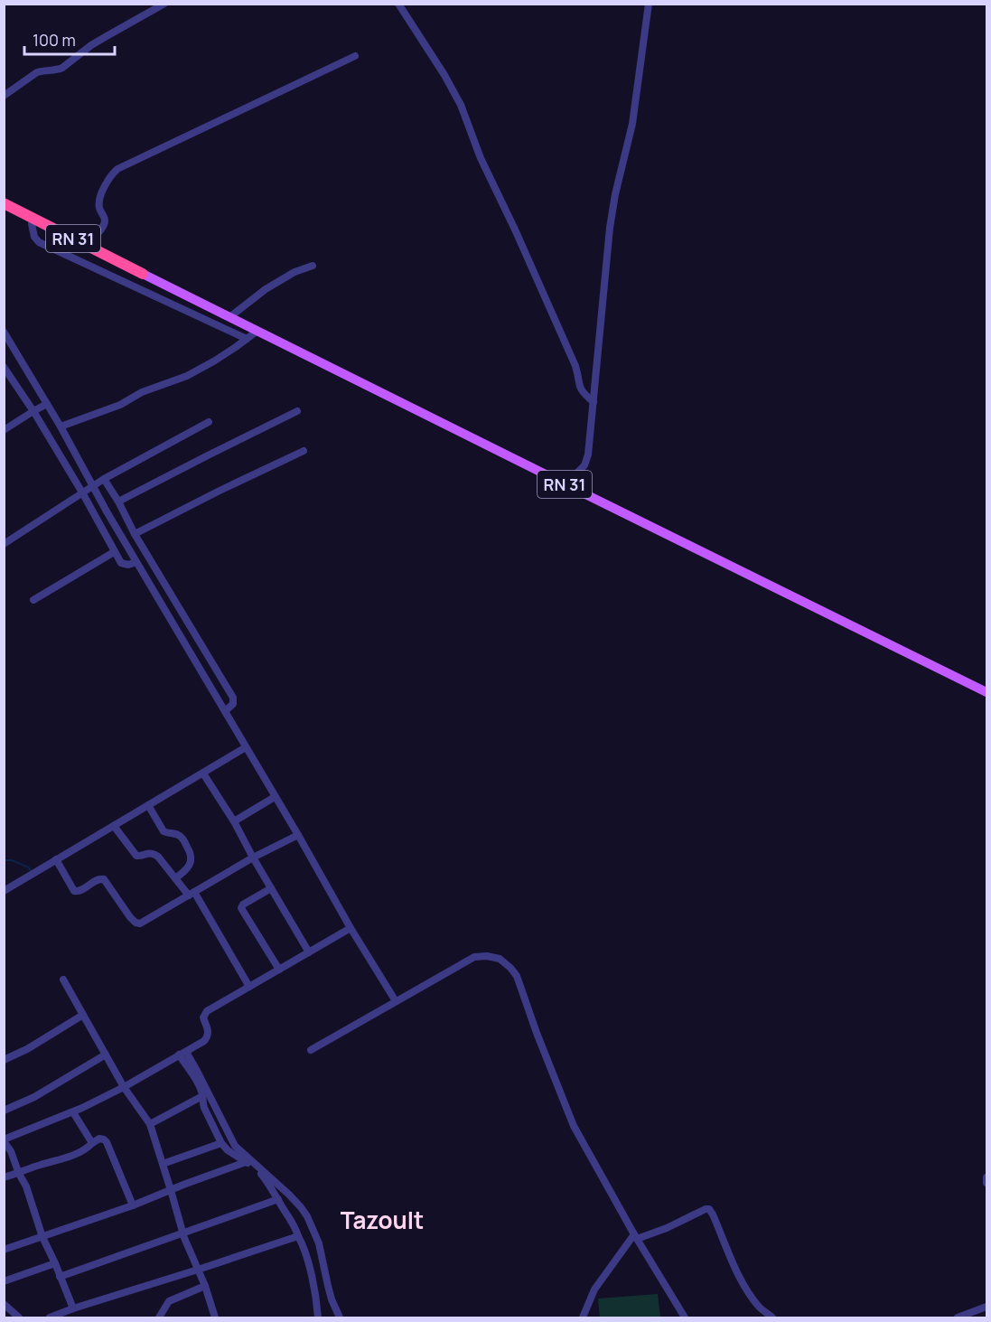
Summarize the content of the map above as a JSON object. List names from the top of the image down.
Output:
{
  "streets": {
    "highway": ["RN 31"]
  },
  "districts": ["Tazoult"],
  "scale_bar": "100 m"
}
